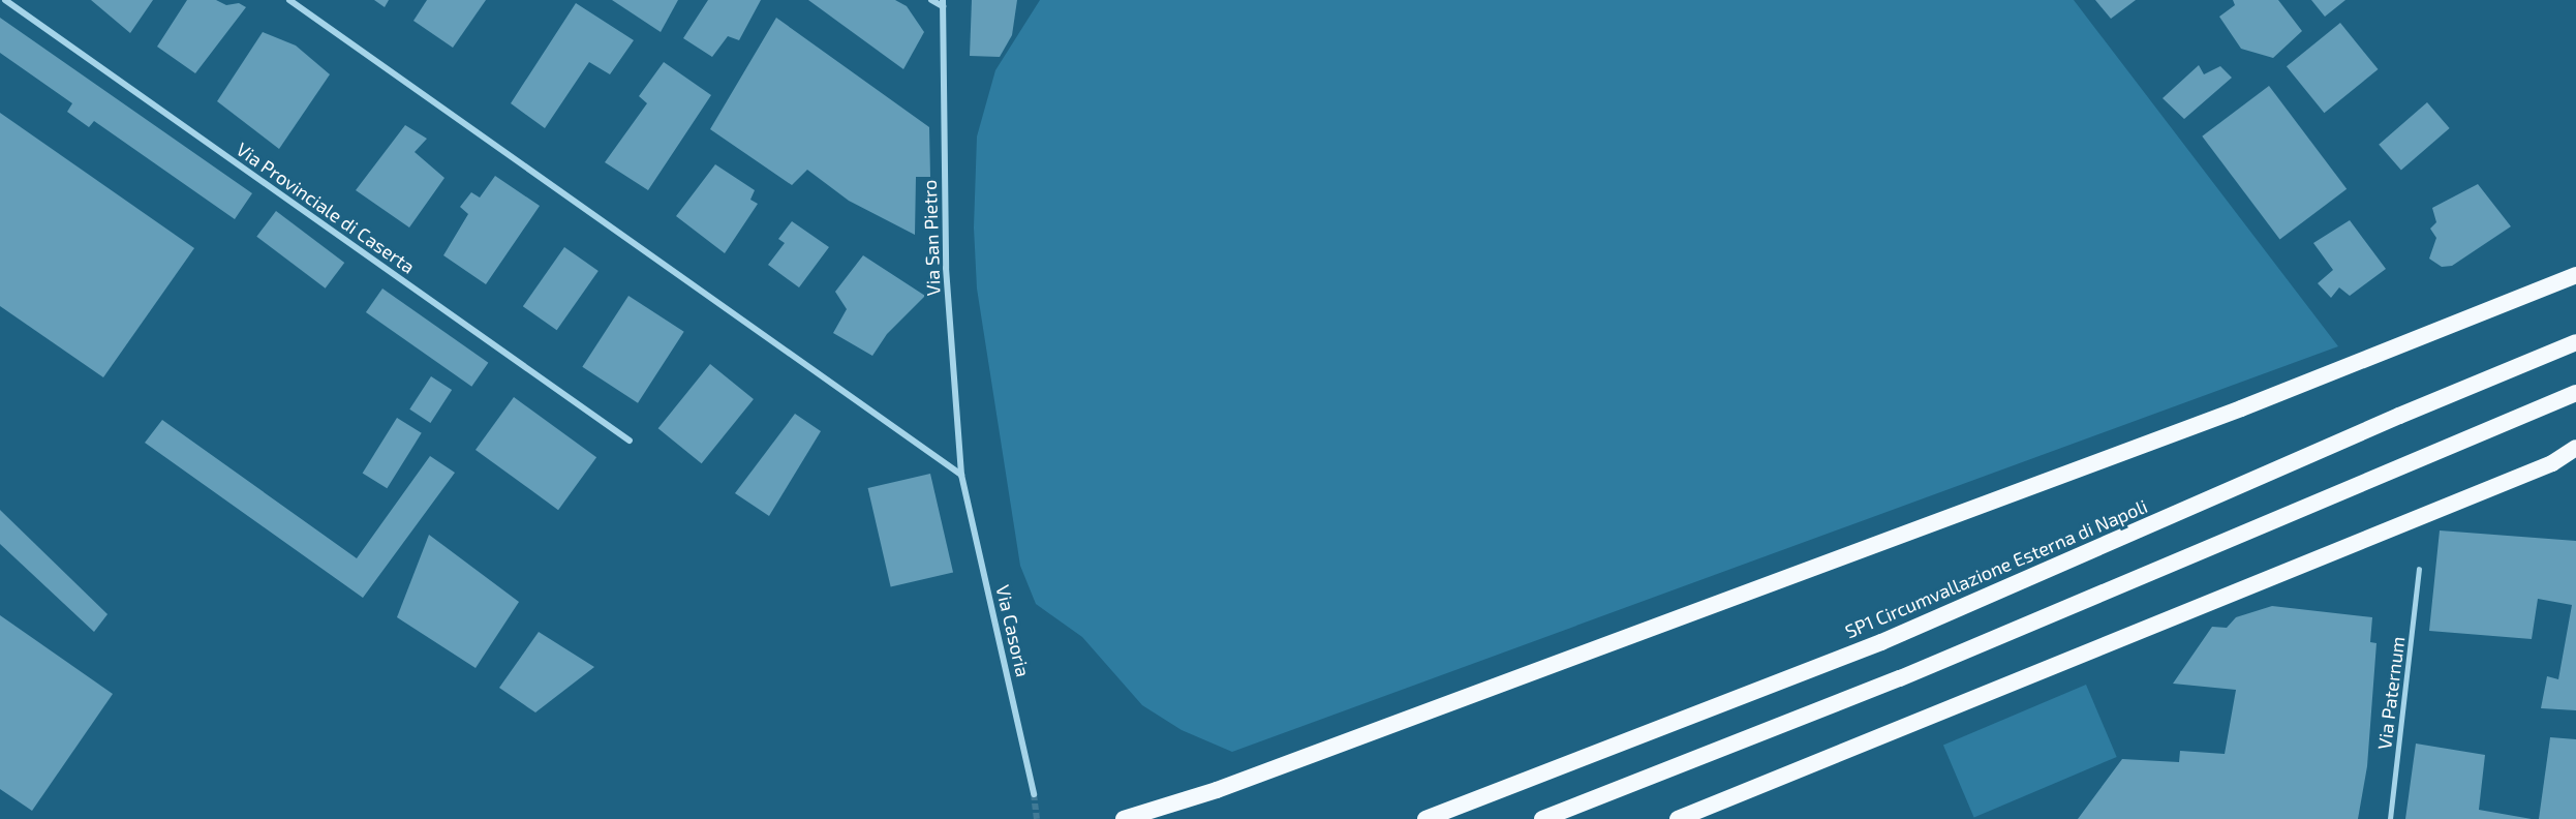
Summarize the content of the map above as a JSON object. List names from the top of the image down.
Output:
{
  "streets": {
    "highway": ["SP1 Circumvallazione Esterna di Napoli"],
    "street": ["Via Provinciale di Caserta", "Via San Pietro", "Via Casoria"],
    "lane": ["Via Paternum"]
  },
  "crossings": [
    ["Via San Pietro", "Via Casoria"]
  ]
}
